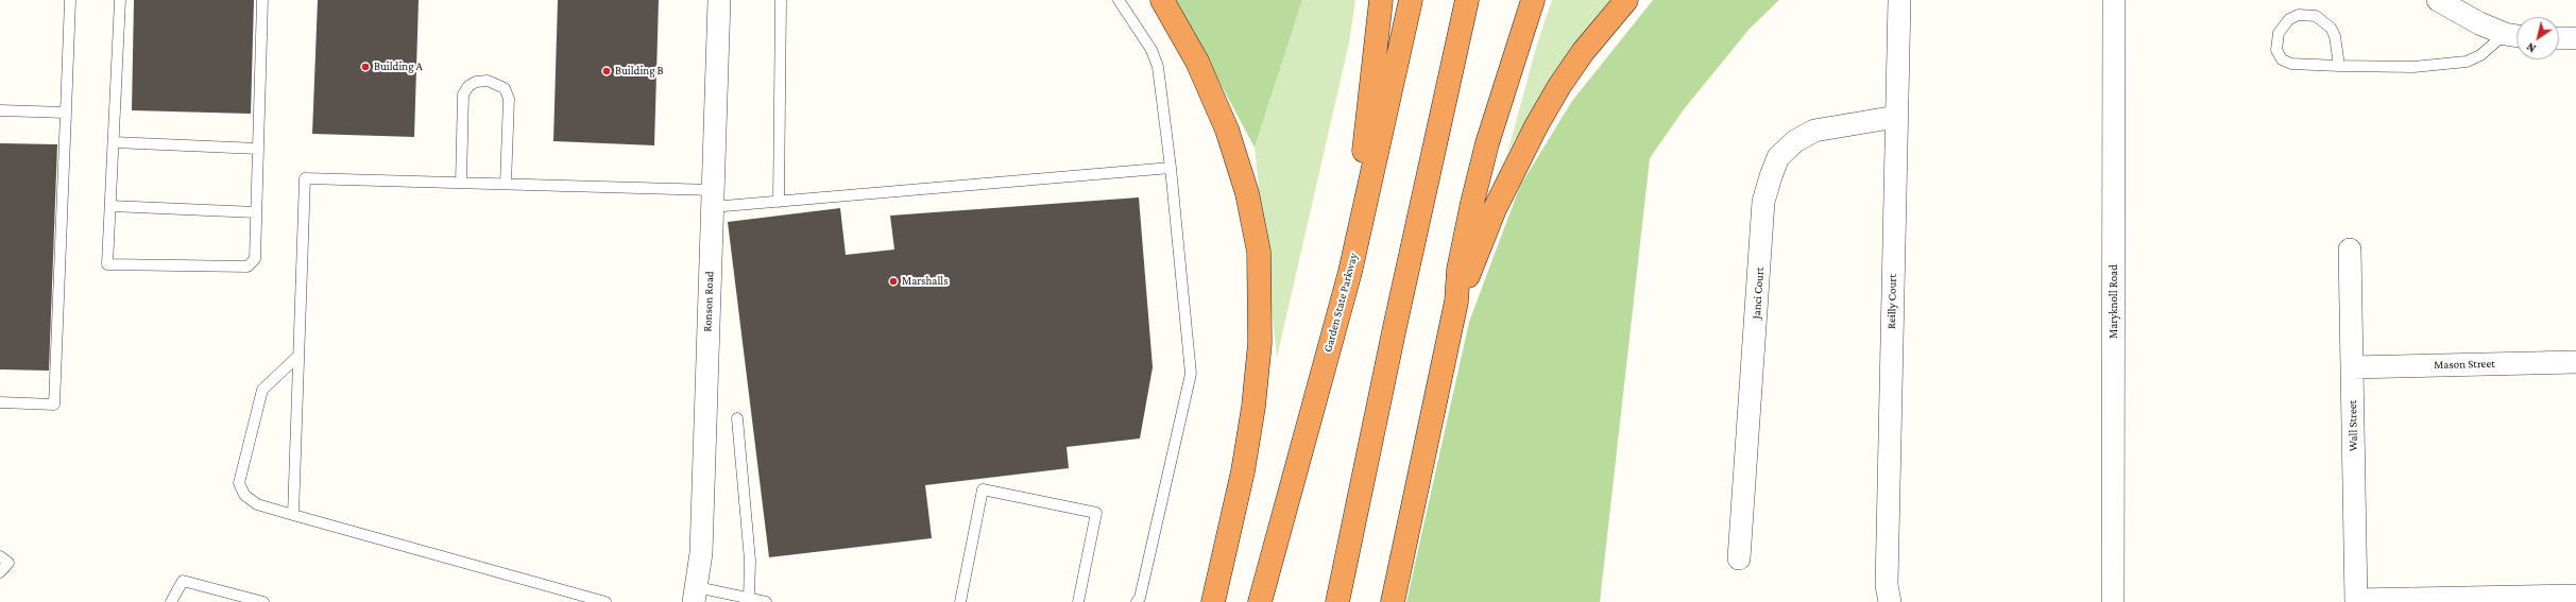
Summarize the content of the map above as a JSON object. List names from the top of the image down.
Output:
{
  "streets": {
    "highway": ["Garden State Parkway"],
    "street": [
      "Janci Court",
      "Ronson Road",
      "Reilly Court",
      "Maryknoll Road",
      "Mason Street",
      "Wall Street"
    ]
  },
  "crossings": [
    ["Janci Court", "Reilly Court"],
    ["Mason Street", "Wall Street"]
  ],
  "places": ["Building A", "Building B", "Marshalls"],
  "north": "bottom left"
}
